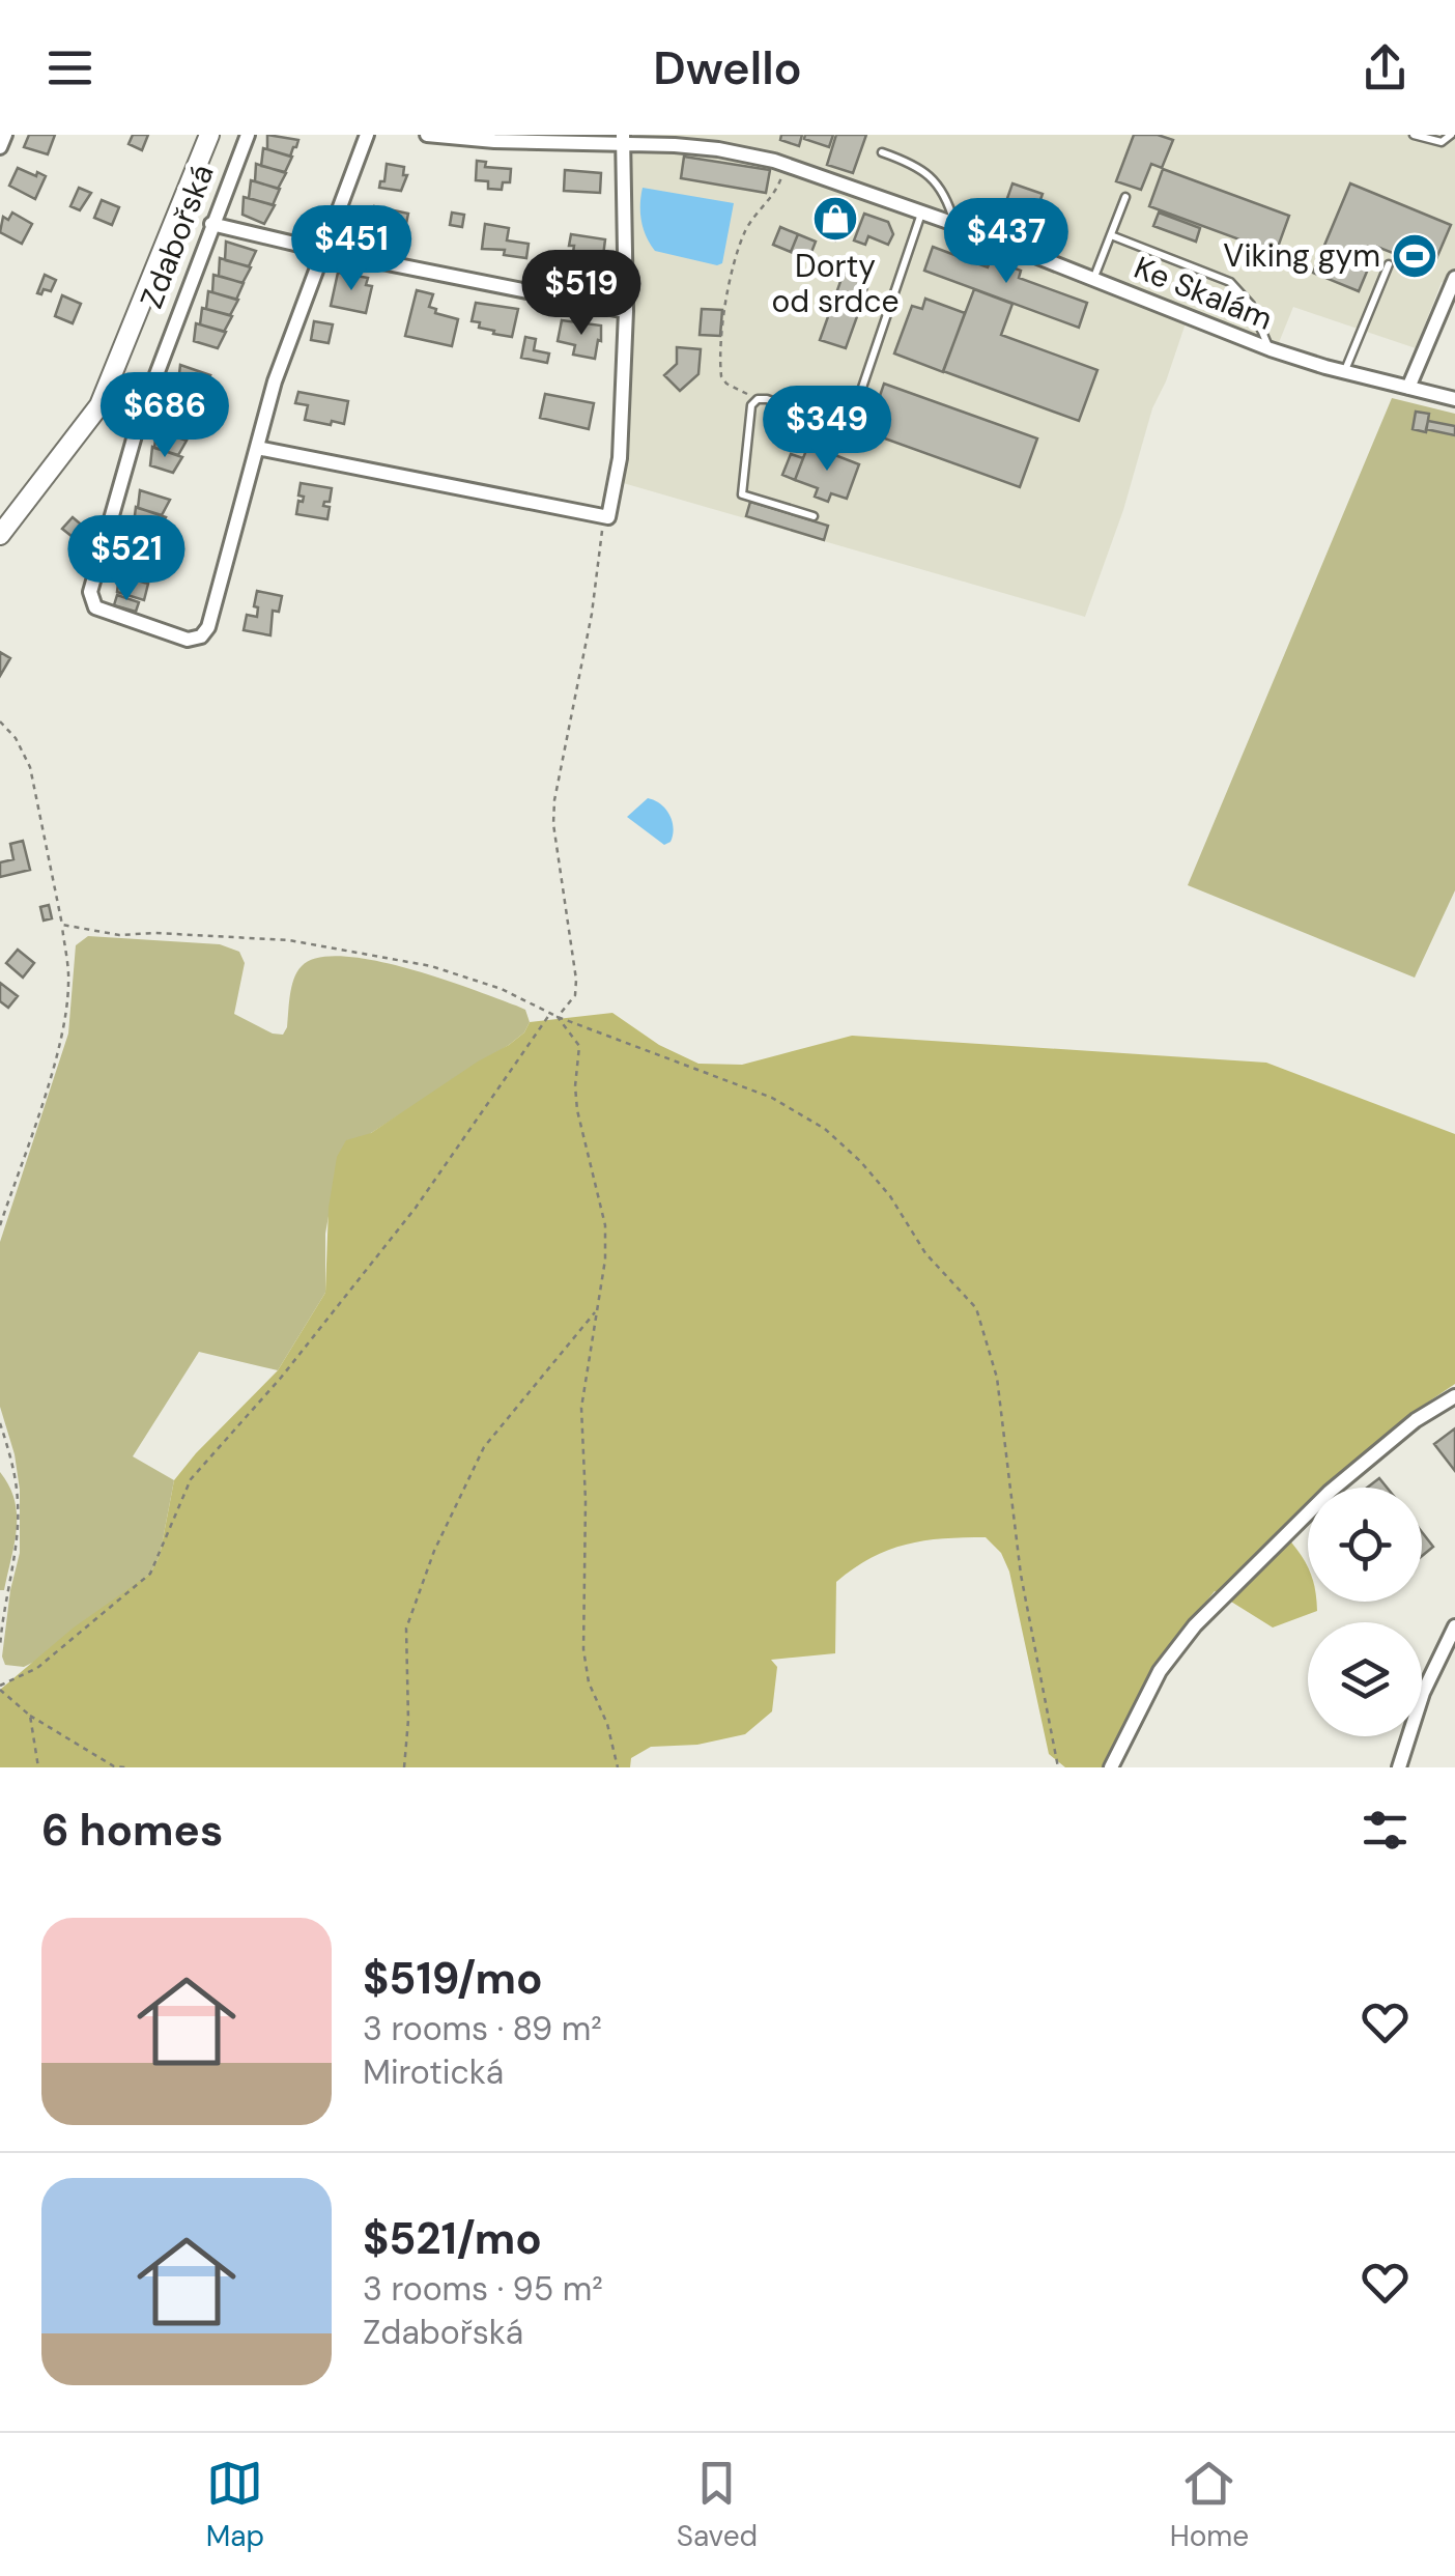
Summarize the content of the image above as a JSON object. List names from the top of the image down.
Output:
{
  "streets": {
    "street": ["Zdabořská", "Ke Skalám"]
  },
  "places": {
    "shop": ["Dorty od srdce"],
    "sports": ["Viking gym"]
  },
  "page": {
    "header": "Dwello",
    "price": [
      "$437",
      "$451",
      "$519",
      "$686",
      "$349",
      "$521"
    ],
    "heading": "6 homes",
    "list": [
      {
        "name": "$519/mo",
        "note": "3 rooms · 89 m² · Mirotická"
      },
      {
        "name": "$521/mo",
        "note": "3 rooms · 95 m² · Zdabořská"
      }
    ],
    "tabs": ["Map", "Saved", "Home"]
  }
}
